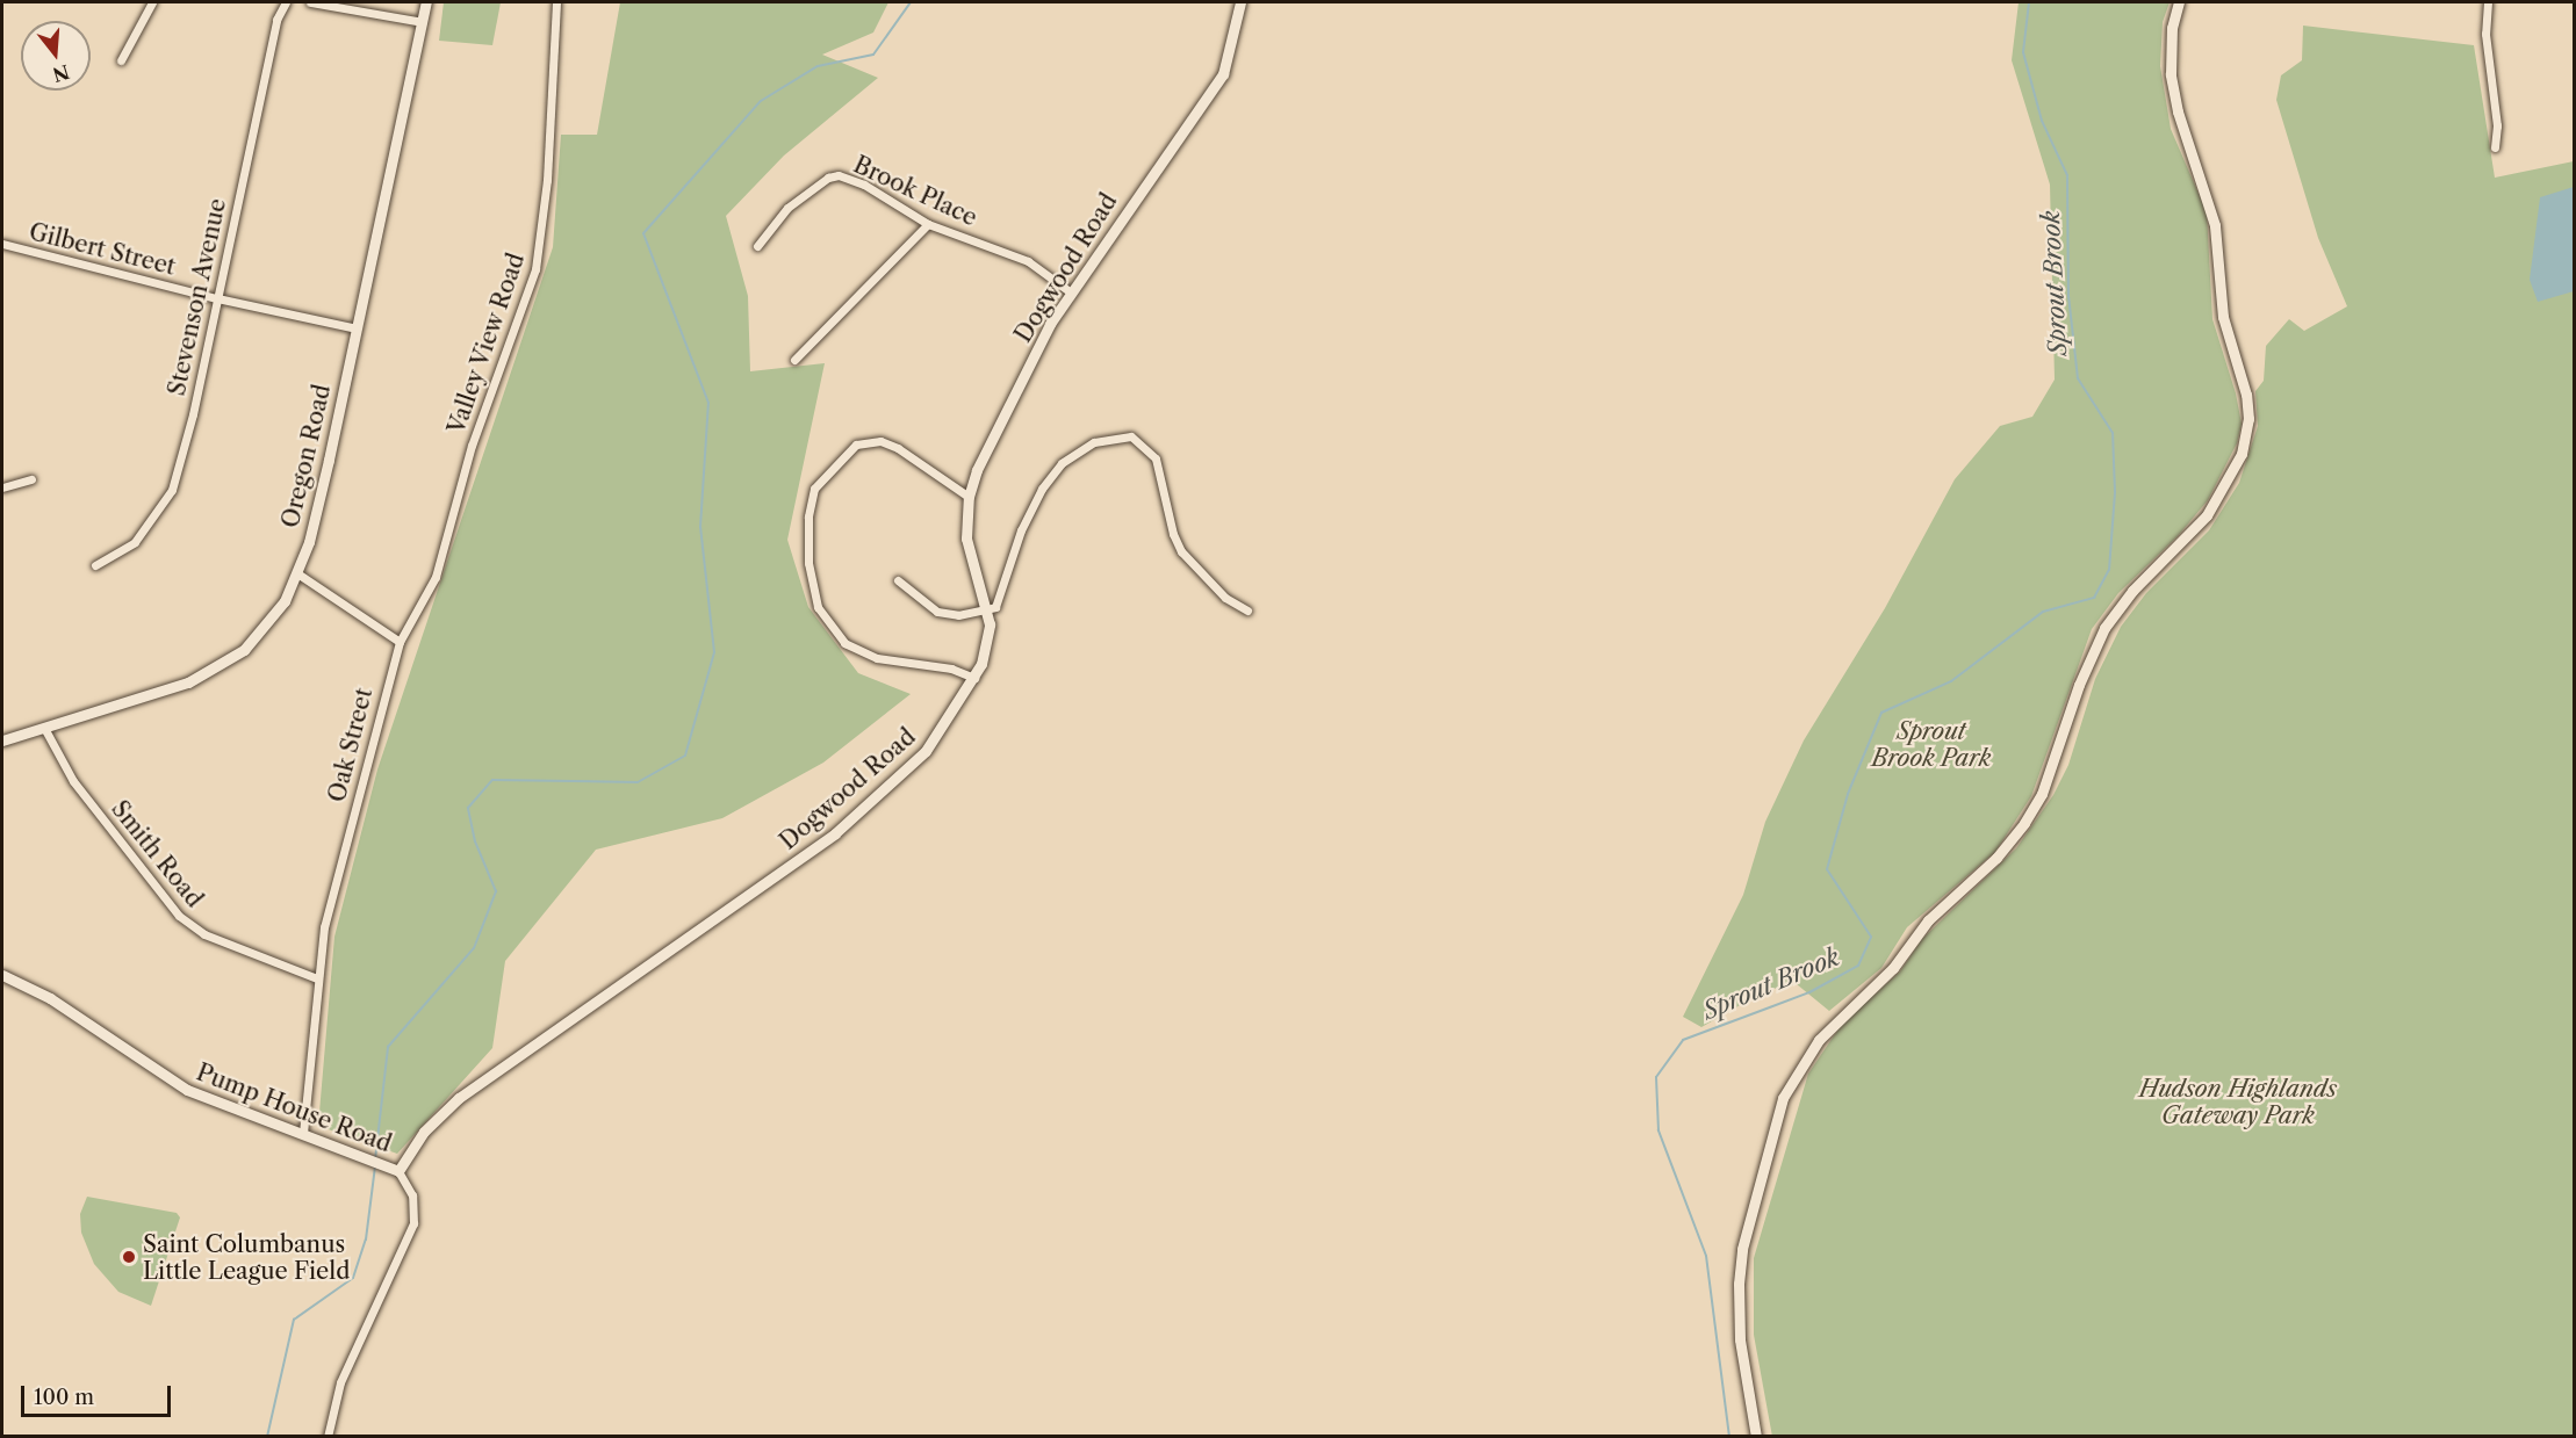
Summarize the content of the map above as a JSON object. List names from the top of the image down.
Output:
{
  "streets": {
    "street": [
      "Brook Place",
      "Gilbert Street",
      "Dogwood Road",
      "Stevenson Avenue",
      "Valley View Road",
      "Oregon Road",
      "Oak Street",
      "Smith Road",
      "Pump House Road"
    ]
  },
  "crossings": [
    ["Brook Place", "Dogwood Road"],
    ["Gilbert Street", "Stevenson Avenue"],
    ["Gilbert Street", "Oregon Road"],
    ["Dogwood Road", "Pump House Road"],
    ["Valley View Road", "Oak Street"],
    ["Oregon Road", "Smith Road"],
    ["Oak Street", "Smith Road"]
  ],
  "water": ["Sprout Brook"],
  "parks": ["Sprout Brook Park", "Hudson Highlands Gateway Park"],
  "places": ["Saint Columbanus Little League Field"],
  "scale_bar": "100 m",
  "north": "bottom"
}
